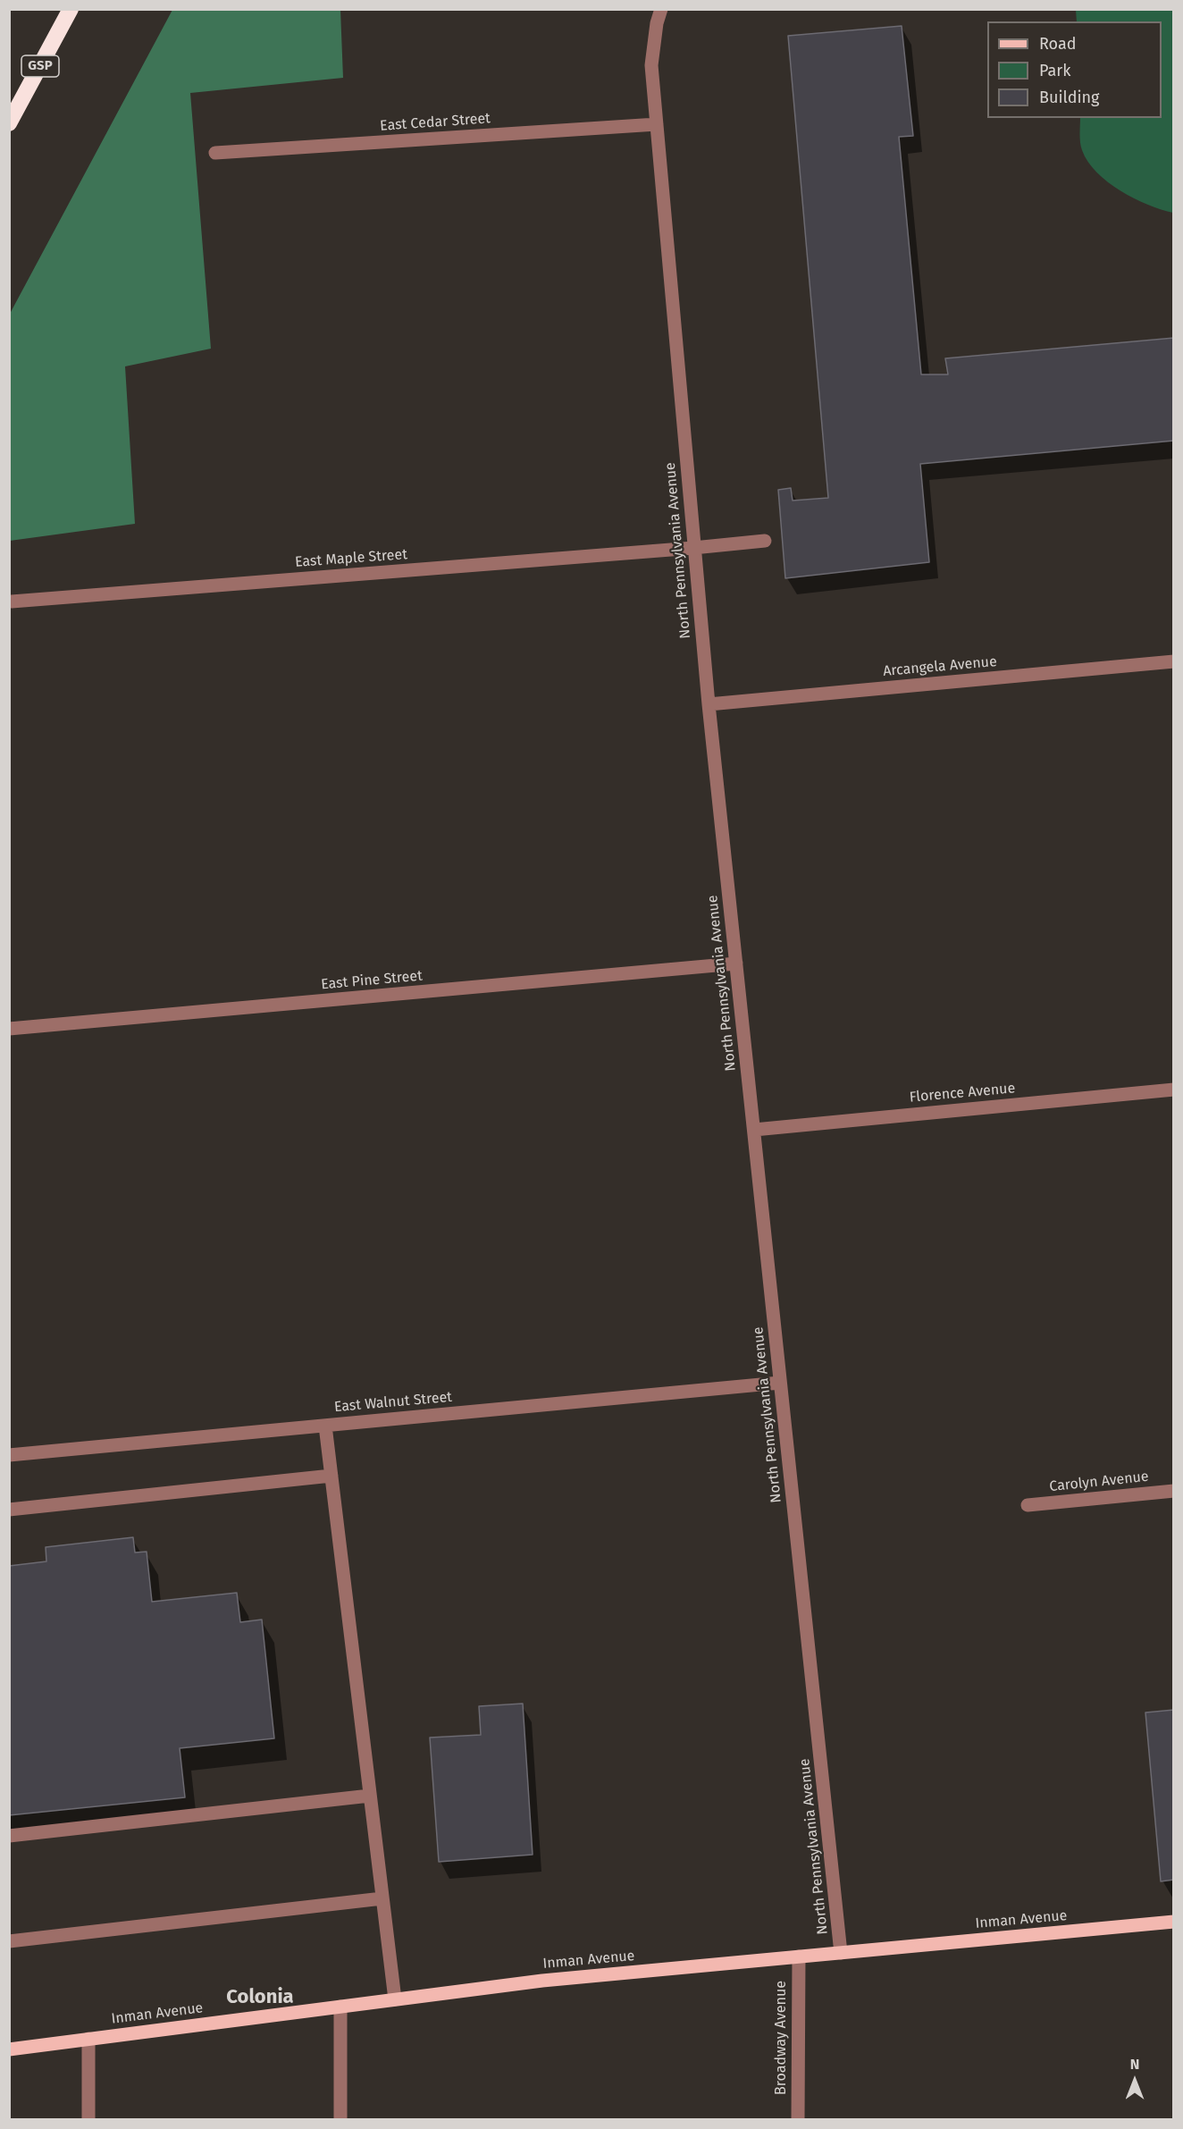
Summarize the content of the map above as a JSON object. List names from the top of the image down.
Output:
{
  "streets": {
    "highway": ["GSP"],
    "main road": ["Inman Avenue"],
    "street": [
      "East Cedar Street",
      "North Pennsylvania Avenue",
      "East Maple Street",
      "Arcangela Avenue",
      "East Pine Street",
      "Florence Avenue",
      "East Walnut Street",
      "Carolyn Avenue",
      "Broadway Avenue"
    ]
  },
  "crossings": [
    ["East Cedar Street", "North Pennsylvania Avenue"],
    ["North Pennsylvania Avenue", "East Maple Street"],
    ["North Pennsylvania Avenue", "Arcangela Avenue"],
    ["North Pennsylvania Avenue", "East Pine Street"],
    ["North Pennsylvania Avenue", "Florence Avenue"],
    ["North Pennsylvania Avenue", "East Walnut Street"],
    ["North Pennsylvania Avenue", "Inman Avenue"],
    ["Inman Avenue", "Broadway Avenue"]
  ],
  "districts": ["Colonia"],
  "legend": ["Road", "Park", "Building"],
  "north": "top"
}
